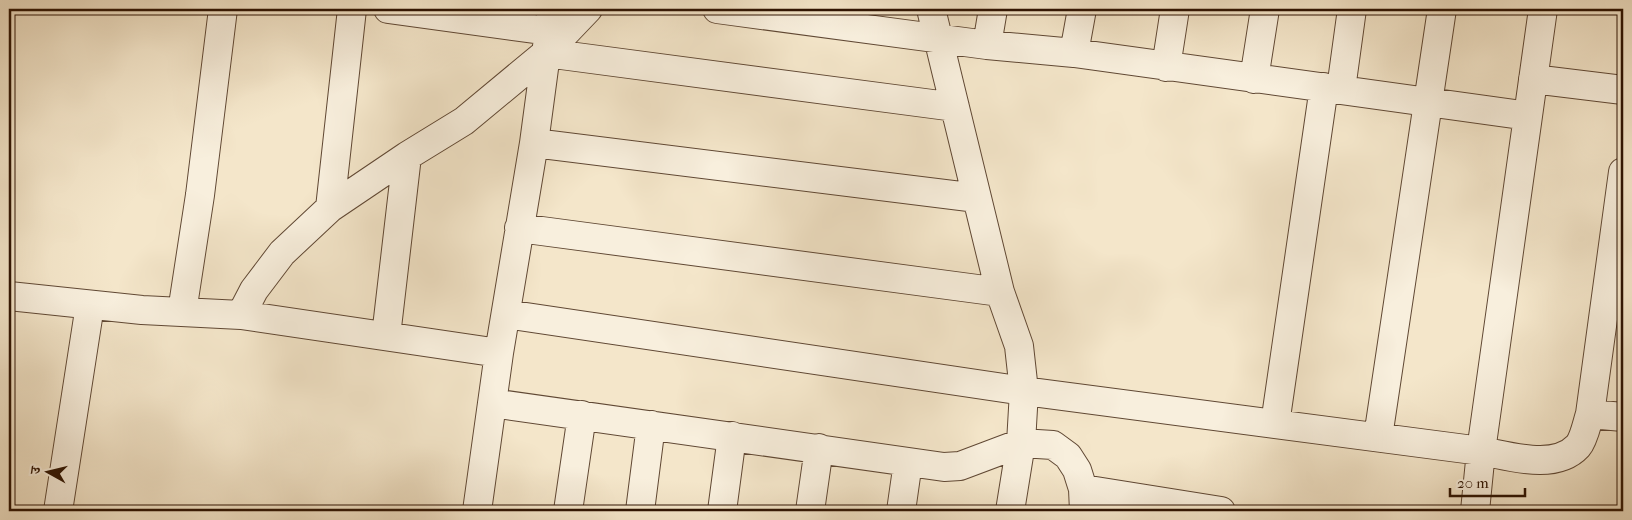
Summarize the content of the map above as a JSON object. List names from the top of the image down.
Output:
{
  "scale_bar": "20 m",
  "north": "left"
}
